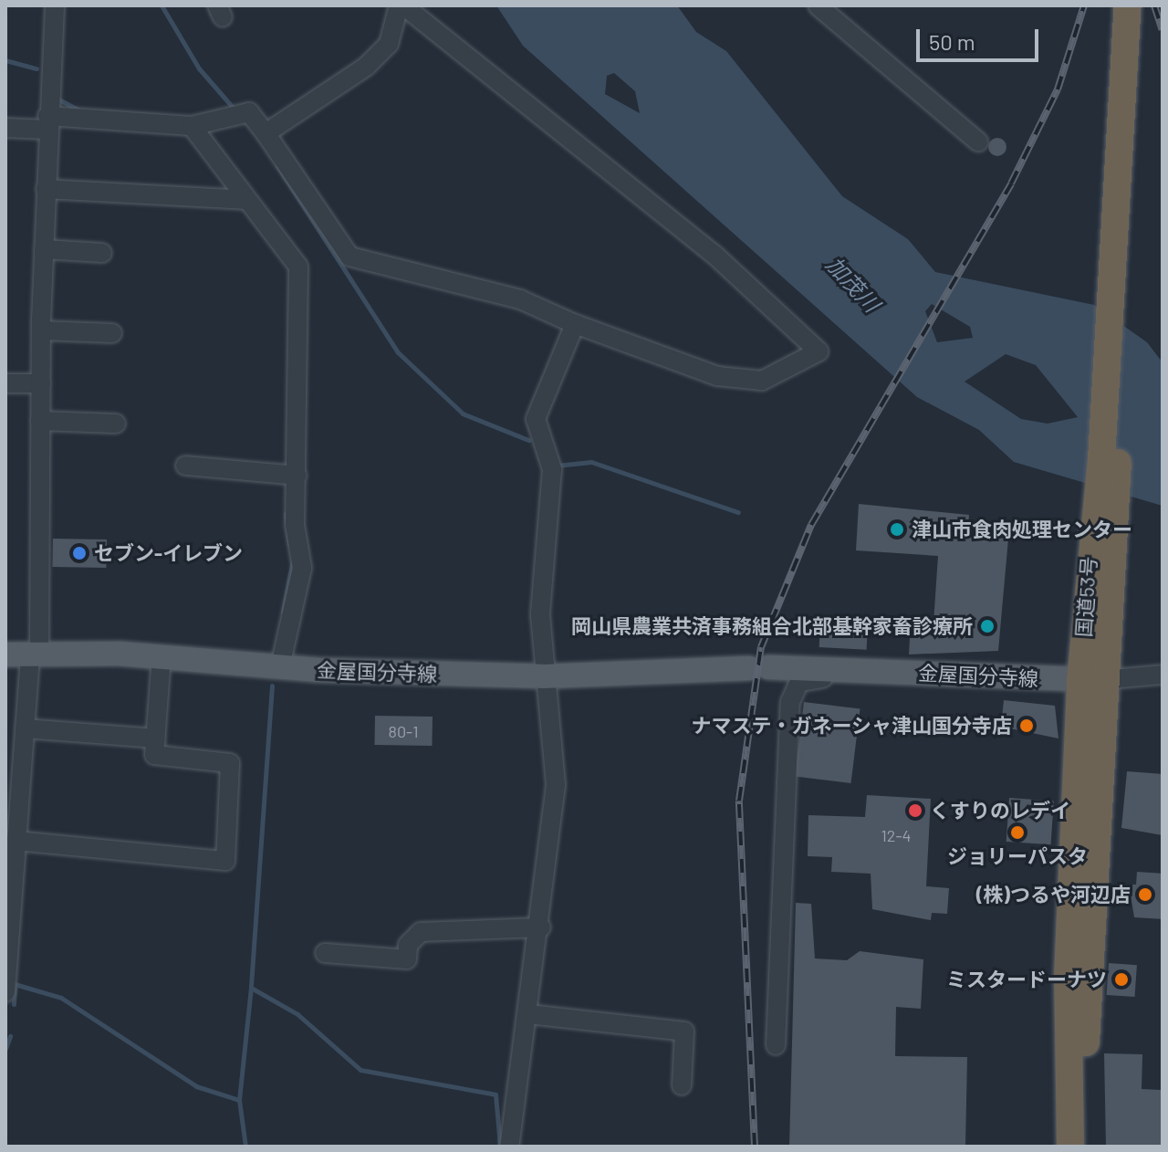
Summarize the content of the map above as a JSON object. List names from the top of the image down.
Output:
{
  "streets": {
    "highway": ["国道53号"],
    "main road": ["金屋国分寺線"]
  },
  "crossings": [
    ["国道53号", "金屋国分寺線"]
  ],
  "water": ["加茂川"],
  "places": [
    "津山市食肉処理センター",
    "セブン-イレブン",
    "岡山県農業共済事務組合北部基幹家畜診療所",
    "ナマステ・ガネーシャ津山国分寺店",
    "くすりのレデイ",
    "ジョリーパスタ",
    "(株)つるや河辺店",
    "ミスタードーナツ"
  ],
  "house_numbers": ["80-1", "12-4"],
  "scale_bar": "50 m"
}
